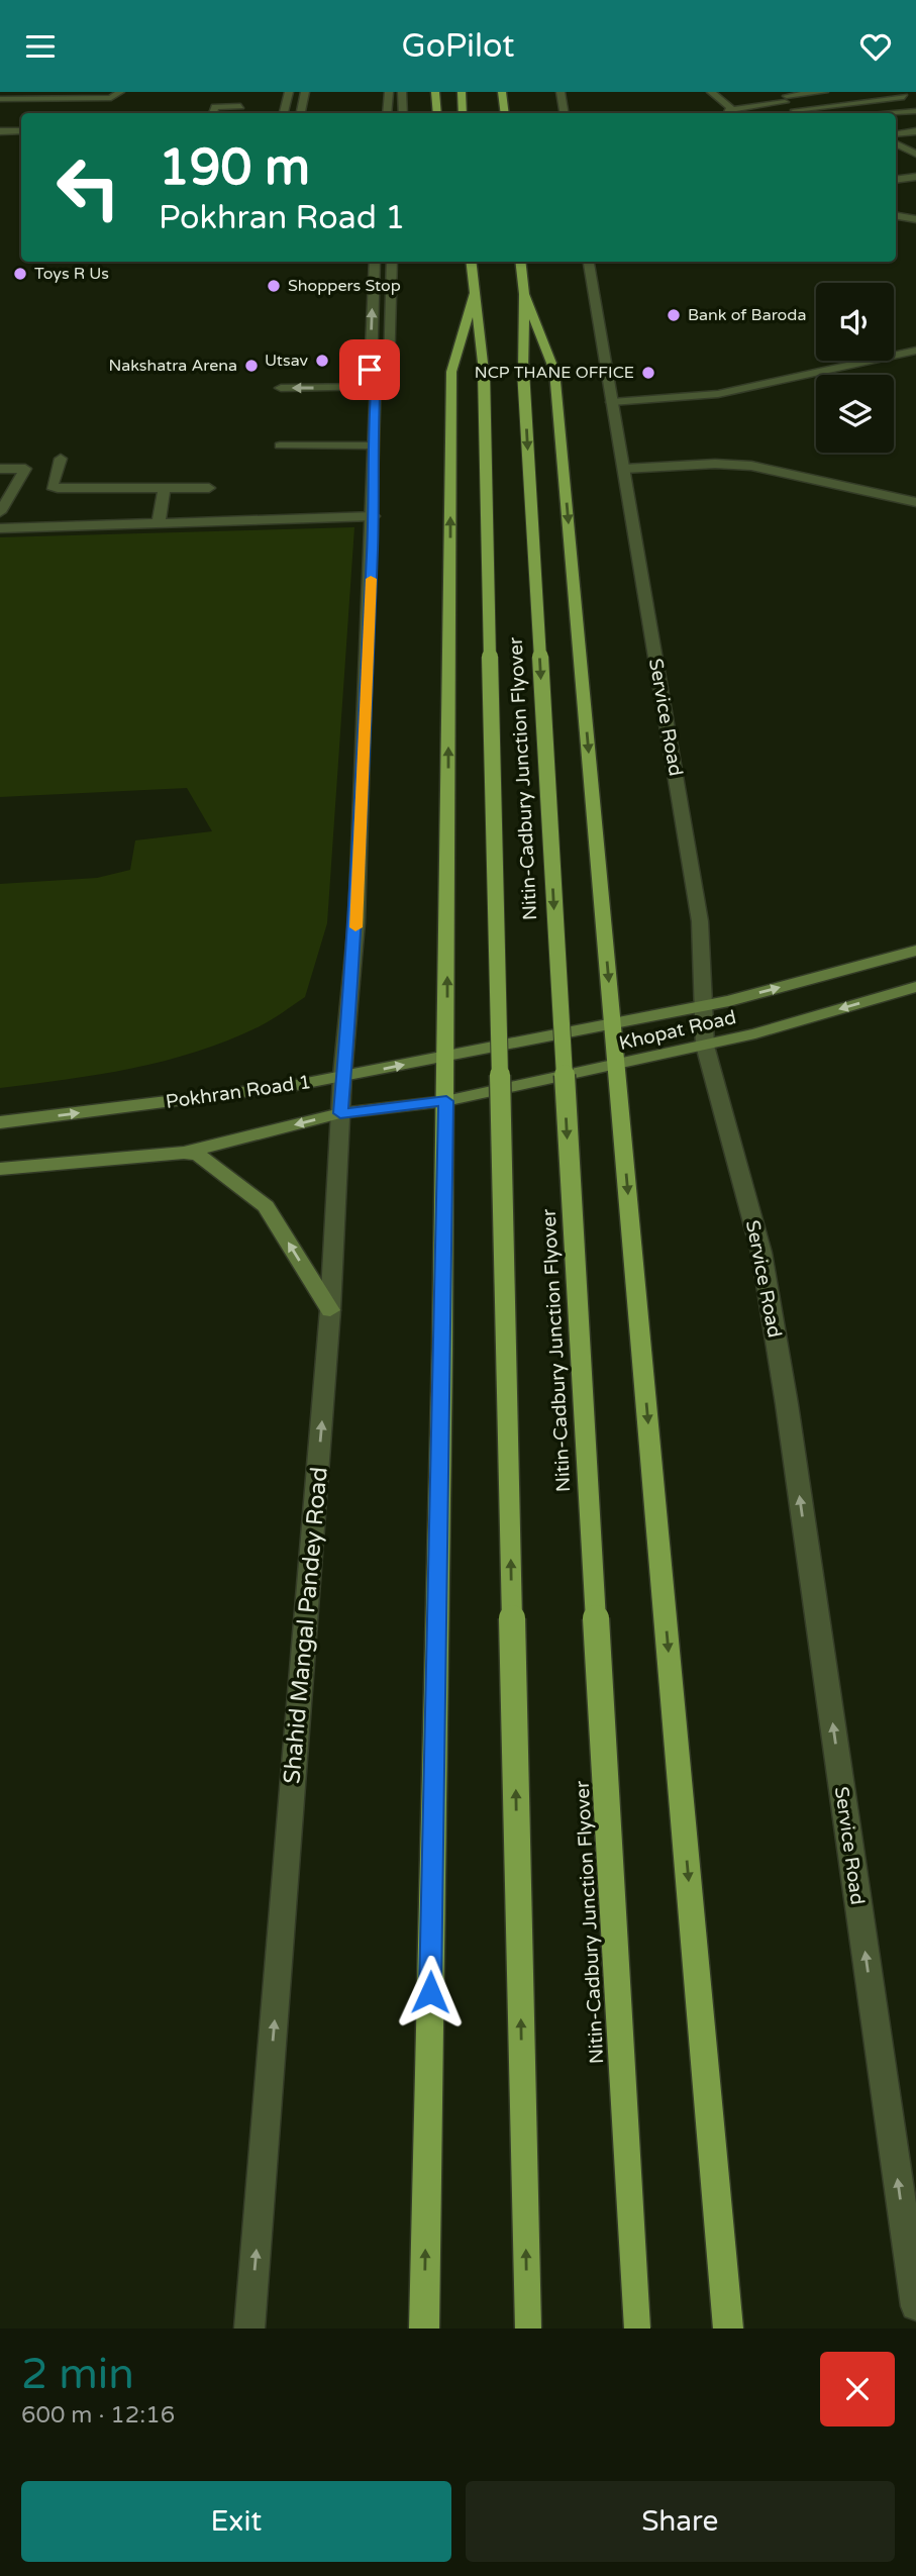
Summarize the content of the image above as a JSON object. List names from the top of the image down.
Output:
{
  "streets": {
    "highway": ["Nitin-Cadbury Junction Flyover"],
    "main road": ["Khopat Road", "Pokhran Road 1"],
    "street": ["Service Road", "Shahid Mangal Pandey Road"]
  },
  "crossings": [
    ["Service Road", "Khopat Road"],
    ["Khopat Road", "Pokhran Road 1"],
    ["Pokhran Road 1", "Shahid Mangal Pandey Road"]
  ],
  "one_way": ["Service Road", "Shahid Mangal Pandey Road"],
  "places": [
    "Toys R Us",
    "Shoppers Stop",
    "Bank of Baroda",
    "Utsav",
    "Nakshatra Arena",
    "NCP THANE OFFICE"
  ],
  "page": {
    "header": "GoPilot",
    "turn": ["190 m", "Pokhran Road 1"],
    "heading": ["2 min", "600 m · 12:16"],
    "buttons": ["Exit", "Share"]
  }
}
